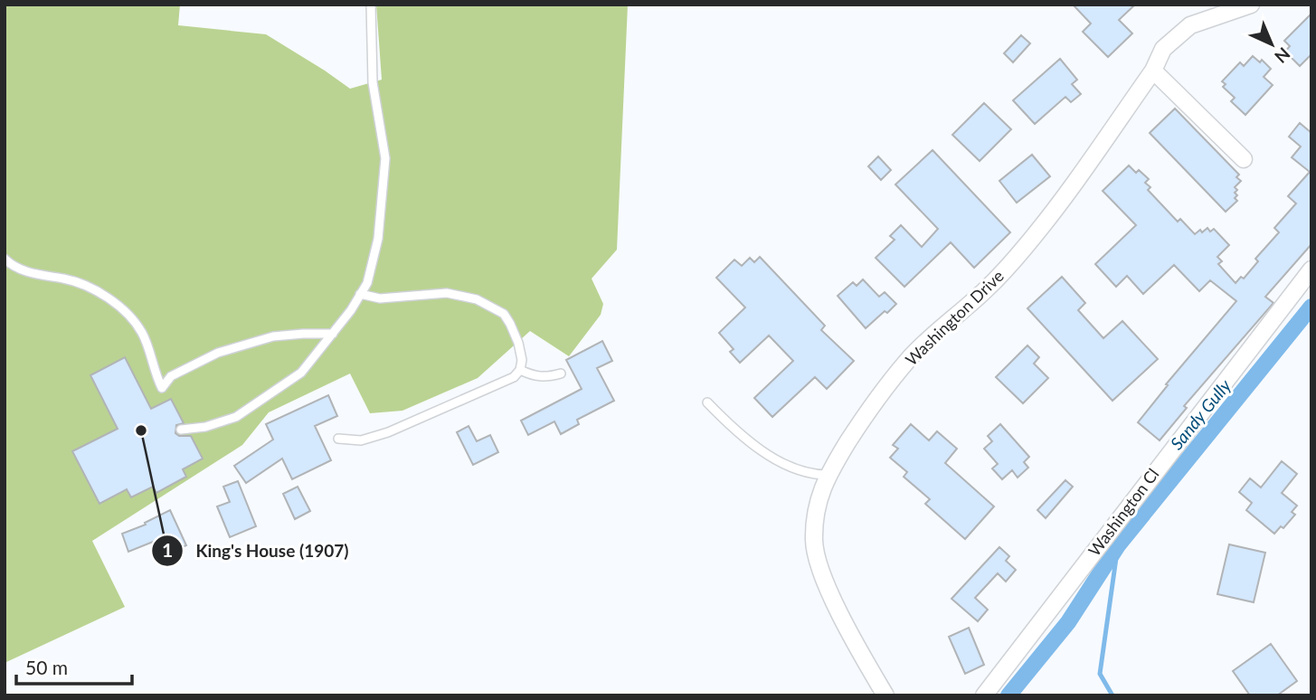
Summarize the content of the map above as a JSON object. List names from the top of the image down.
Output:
{
  "streets": {
    "street": ["Washington Drive", "Washington Cl"]
  },
  "water": ["Sandy Gully"],
  "places": ["King's House (1907)"],
  "scale_bar": "50 m",
  "north": "bottom right"
}
